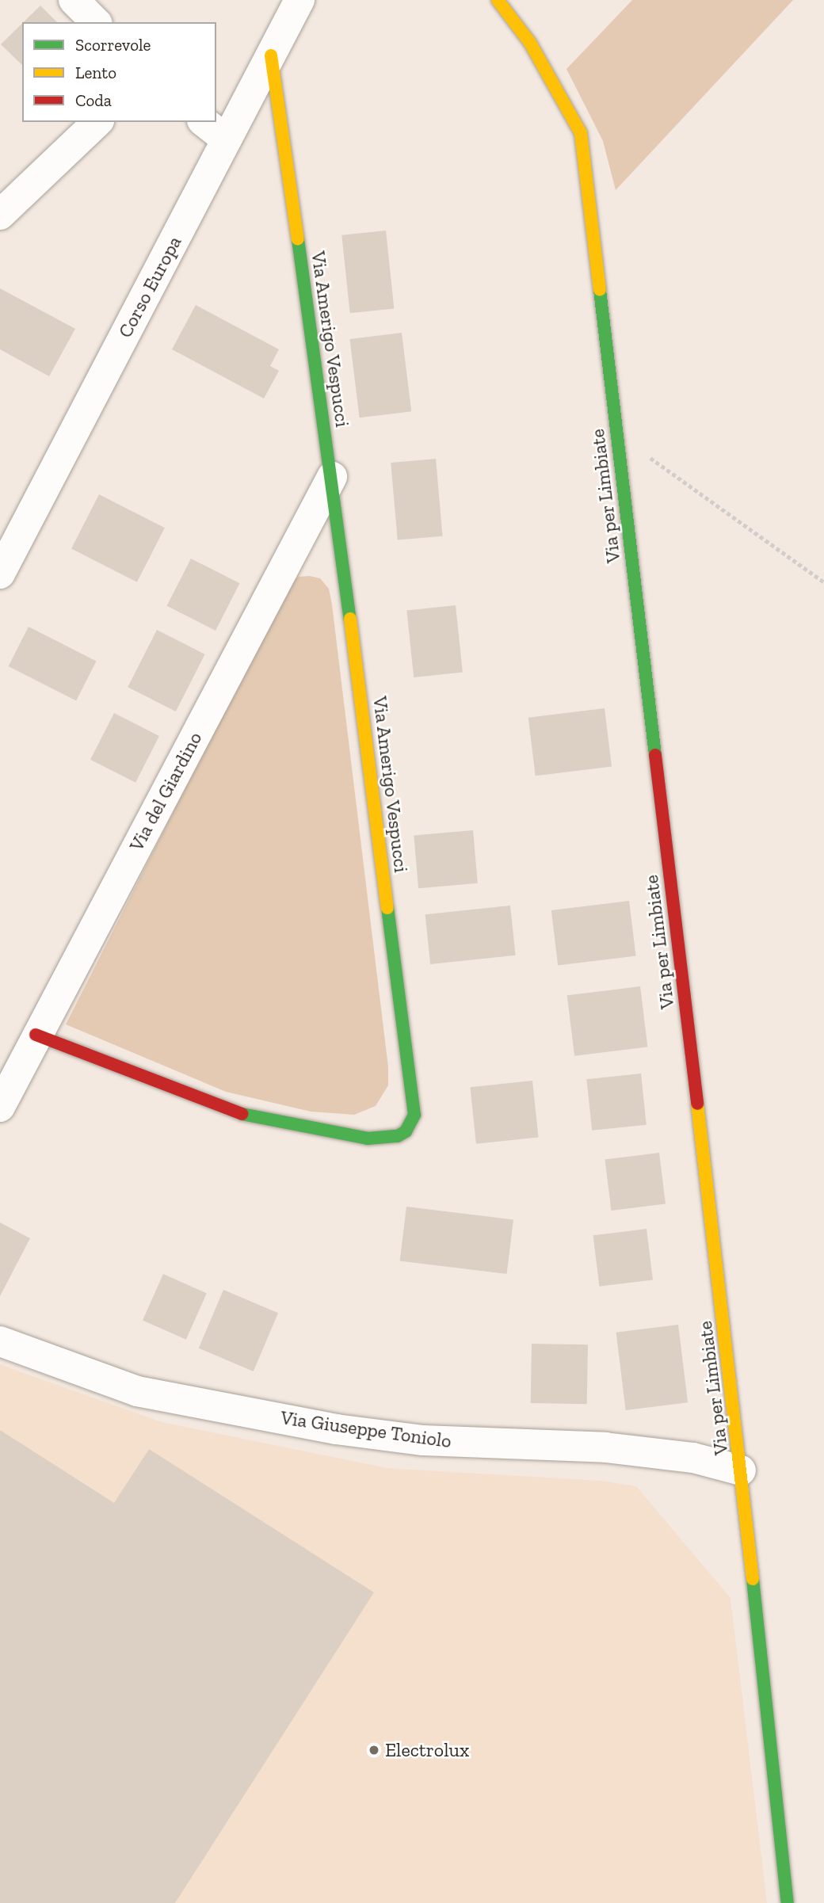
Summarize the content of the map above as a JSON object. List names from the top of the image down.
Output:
{
  "streets": {
    "street": [
      "Corso Europa",
      "Via Amerigo Vespucci",
      "Via per Limbiate",
      "Via del Giardino",
      "Via Giuseppe Toniolo"
    ]
  },
  "crossings": [
    ["Corso Europa", "Via Amerigo Vespucci"],
    ["Via Amerigo Vespucci", "Via del Giardino"],
    ["Via per Limbiate", "Via Giuseppe Toniolo"]
  ],
  "places": ["Electrolux"],
  "legend": ["Scorrevole", "Lento", "Coda"]
}
